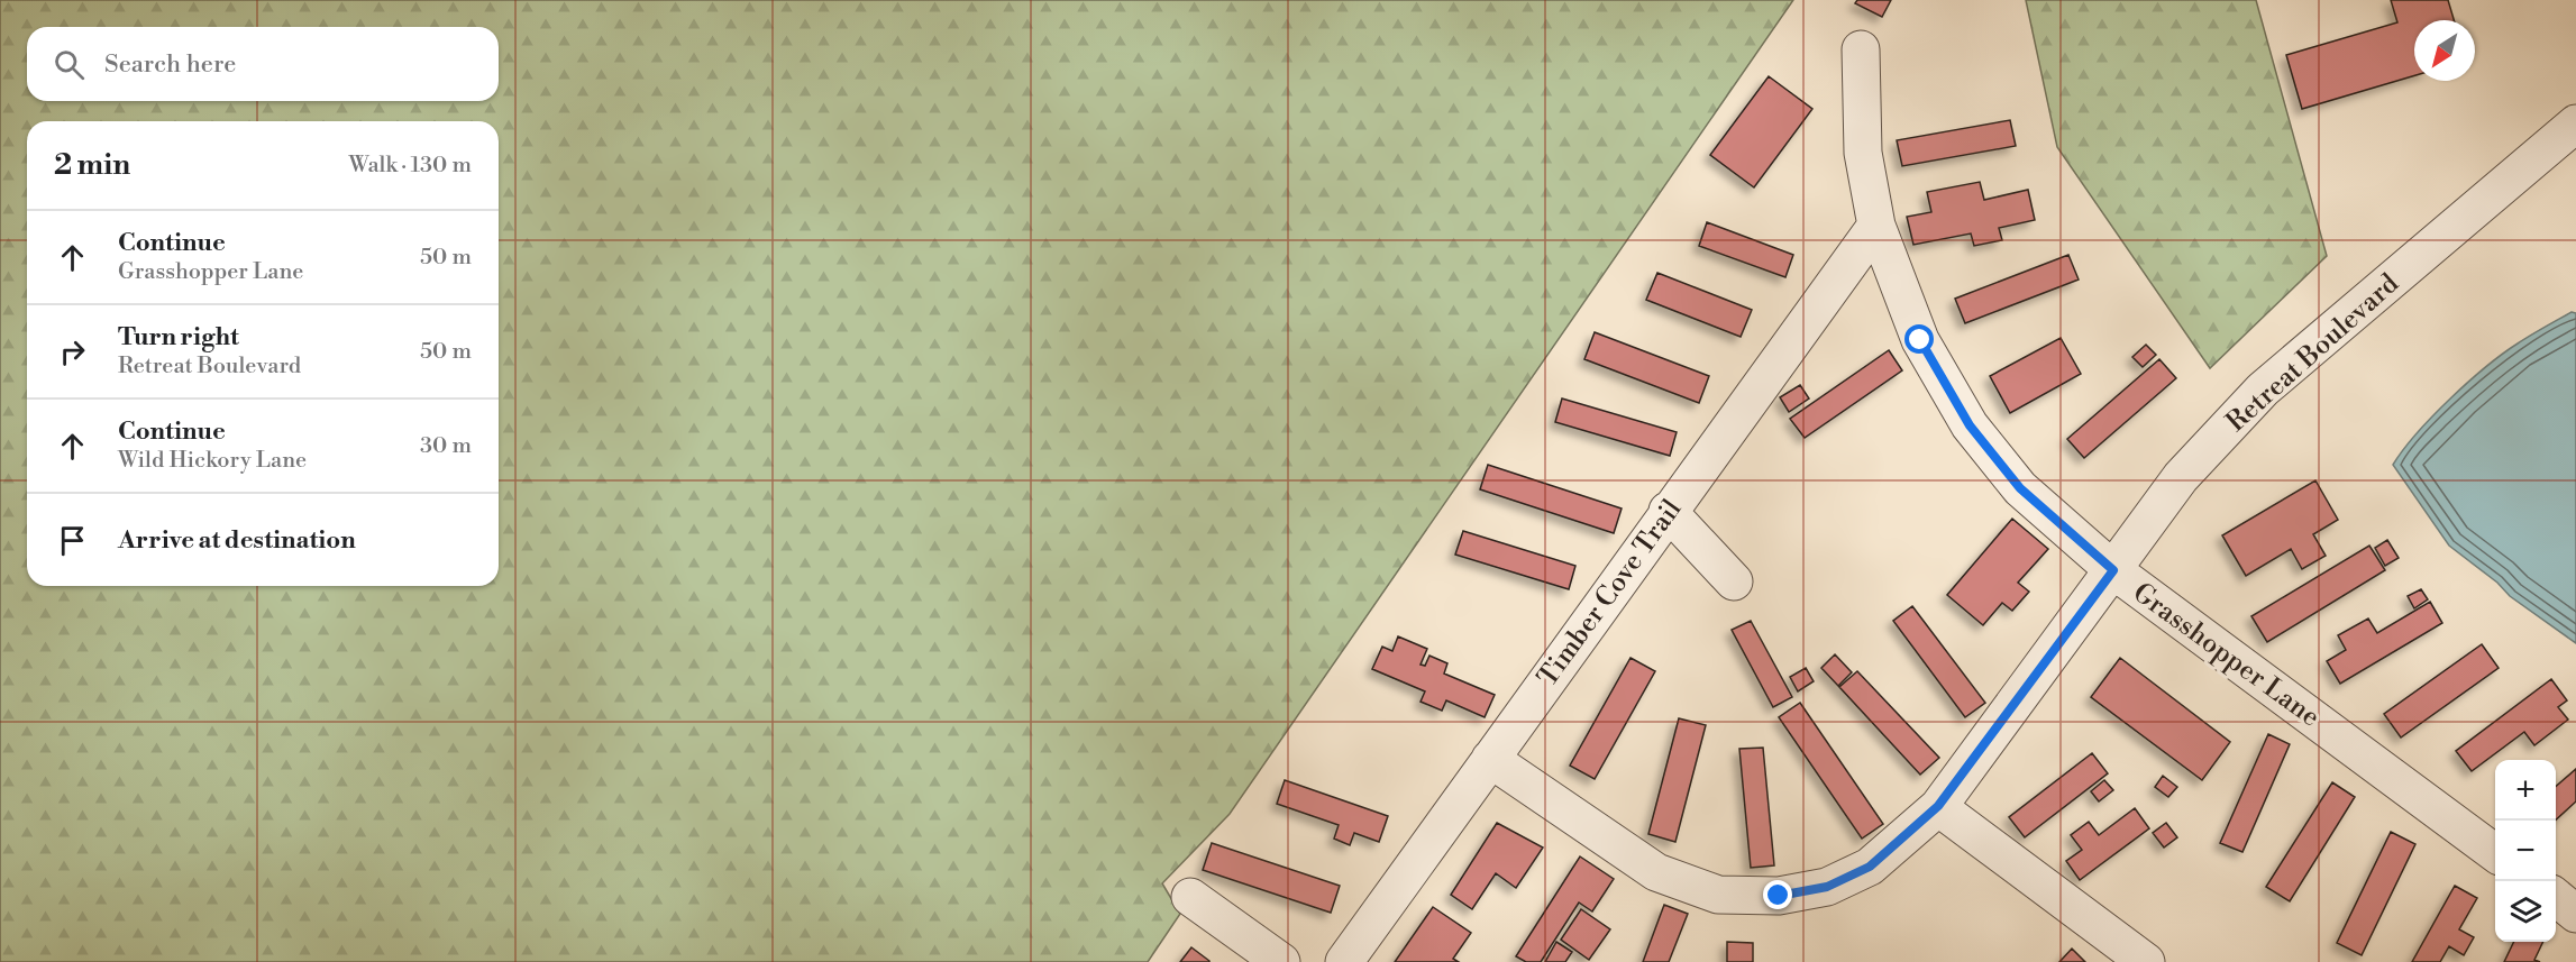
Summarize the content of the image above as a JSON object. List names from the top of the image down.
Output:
{
  "streets": {
    "street": ["Retreat Boulevard", "Timber Cove Trail", "Grasshopper Lane"]
  },
  "crossings": [
    ["Retreat Boulevard", "Timber Cove Trail"],
    ["Retreat Boulevard", "Grasshopper Lane"],
    ["Timber Cove Trail", "Grasshopper Lane"]
  ],
  "north": "bottom left",
  "page": {
    "search": "Search here",
    "heading": ["2 min", "Walk · 130 m"],
    "list": [
      ["Continue", "Grasshopper Lane", "50 m"],
      ["Turn right", "Retreat Boulevard", "50 m"],
      ["Continue", "Wild Hickory Lane", "30 m"],
      "Arrive at destination"
    ],
    "map_buttons": ["+", "−"]
  }
}
